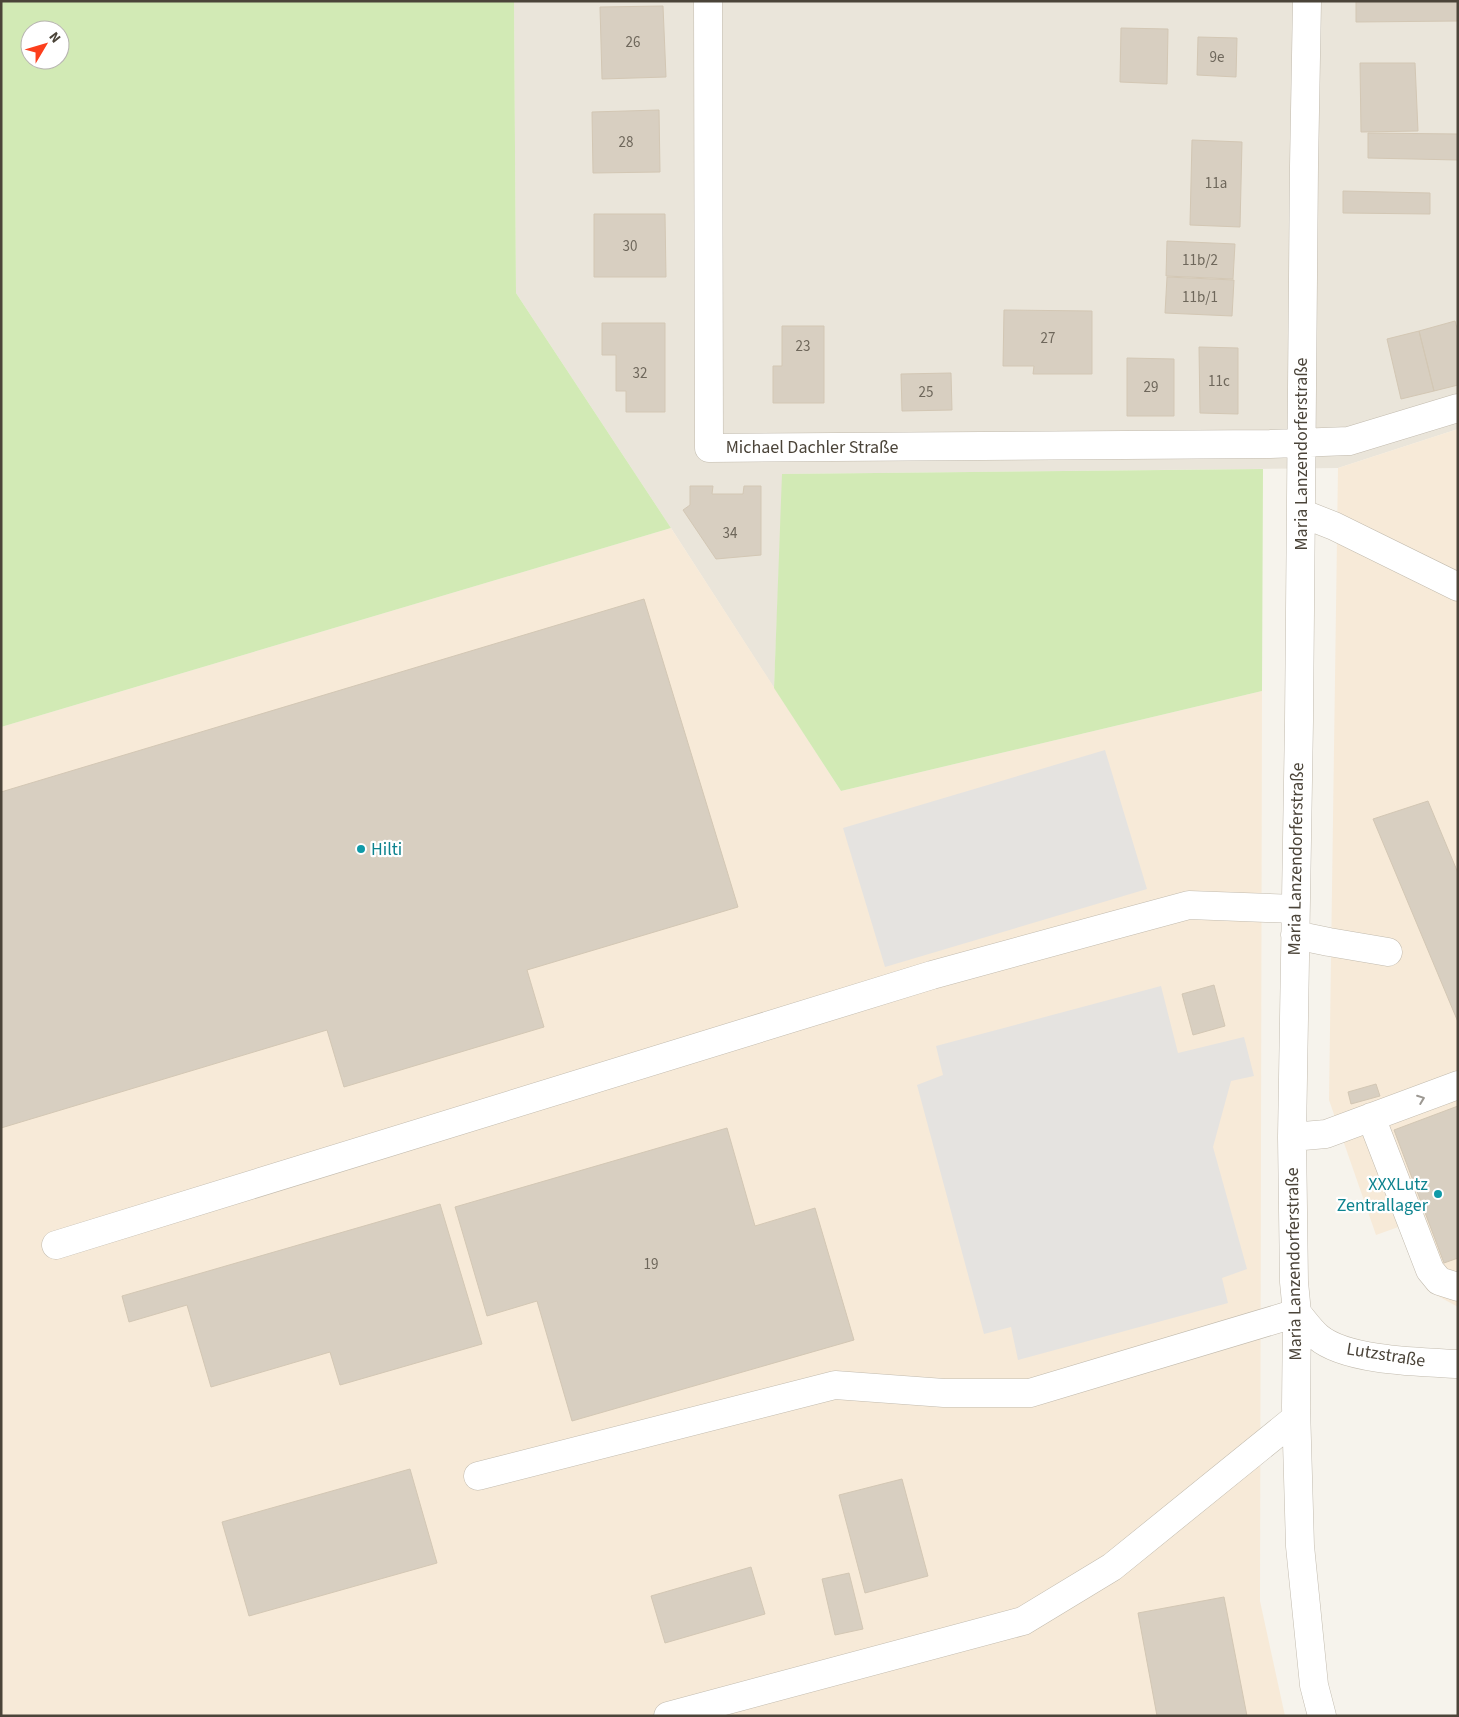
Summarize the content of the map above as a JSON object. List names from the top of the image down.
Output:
{
  "streets": {
    "street": ["Michael Dachler Straße", "Maria Lanzendorferstraße", "Lutzstraße"]
  },
  "crossings": [
    ["Michael Dachler Straße", "Maria Lanzendorferstraße"],
    ["Maria Lanzendorferstraße", "Lutzstraße"]
  ],
  "places": ["Hilti", "XXXLutz Zentrallager"],
  "house_numbers": [
    "26",
    "9e",
    "28",
    "11a",
    "30",
    "11b/2",
    "11b/1",
    "27",
    "23",
    "32",
    "11c",
    "29",
    "25",
    "34",
    "19"
  ],
  "north": "top right"
}
